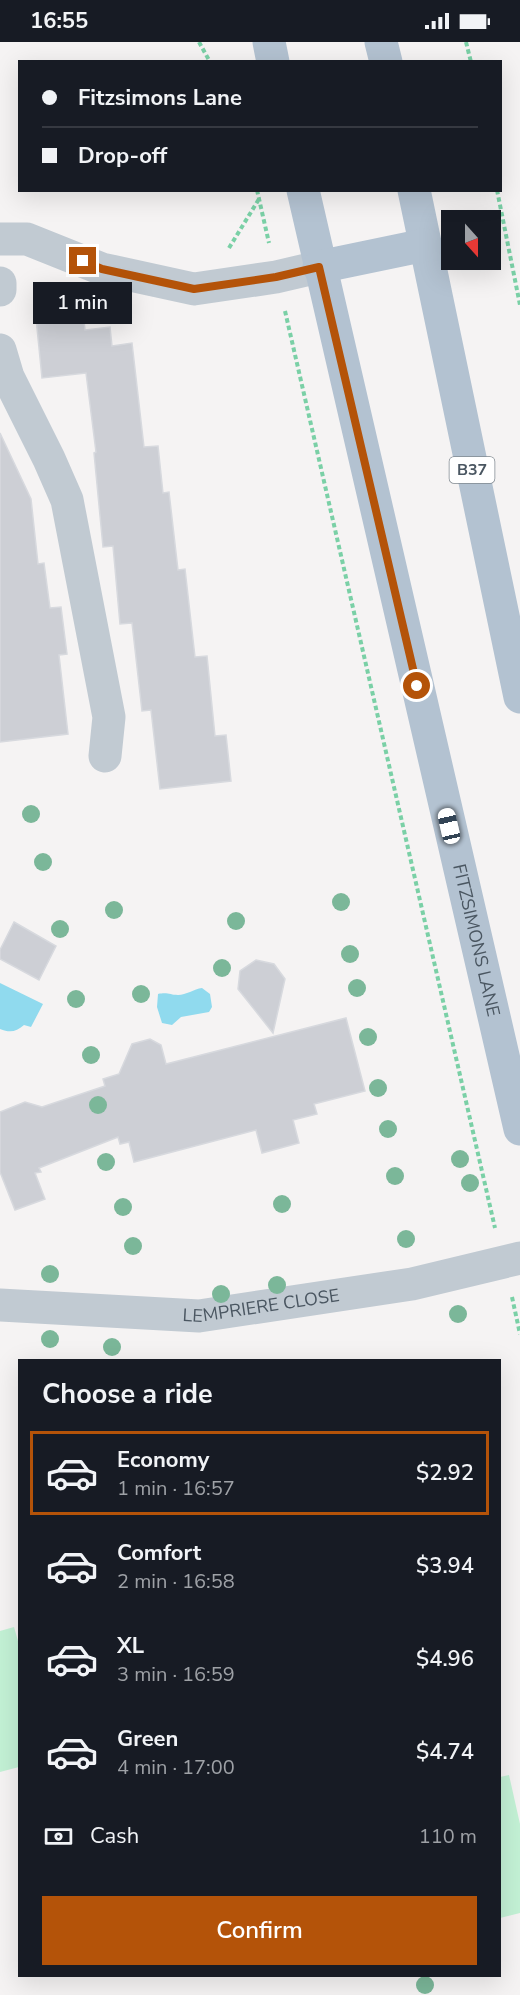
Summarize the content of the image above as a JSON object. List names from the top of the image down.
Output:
{
  "streets": {
    "main road": ["B37", "FITZSIMONS LANE"],
    "street": ["LEMPRIERE CLOSE"]
  },
  "north": "bottom",
  "page": {
    "status": "16:55",
    "banner": ["Fitzsimons Lane", "Drop-off"],
    "bubble": "1 min",
    "heading": "Choose a ride",
    "list": [
      {
        "name": "Economy",
        "note": "1 min · 16:57",
        "value": "$2.92"
      },
      {
        "name": "Comfort",
        "note": "2 min · 16:58",
        "value": "$3.94"
      },
      {
        "name": "XL",
        "note": "3 min · 16:59",
        "value": "$4.96"
      },
      {
        "name": "Green",
        "note": "4 min · 17:00",
        "value": "$4.74"
      }
    ],
    "pay": ["Cash", "110 m"],
    "buttons": "Confirm"
  }
}
